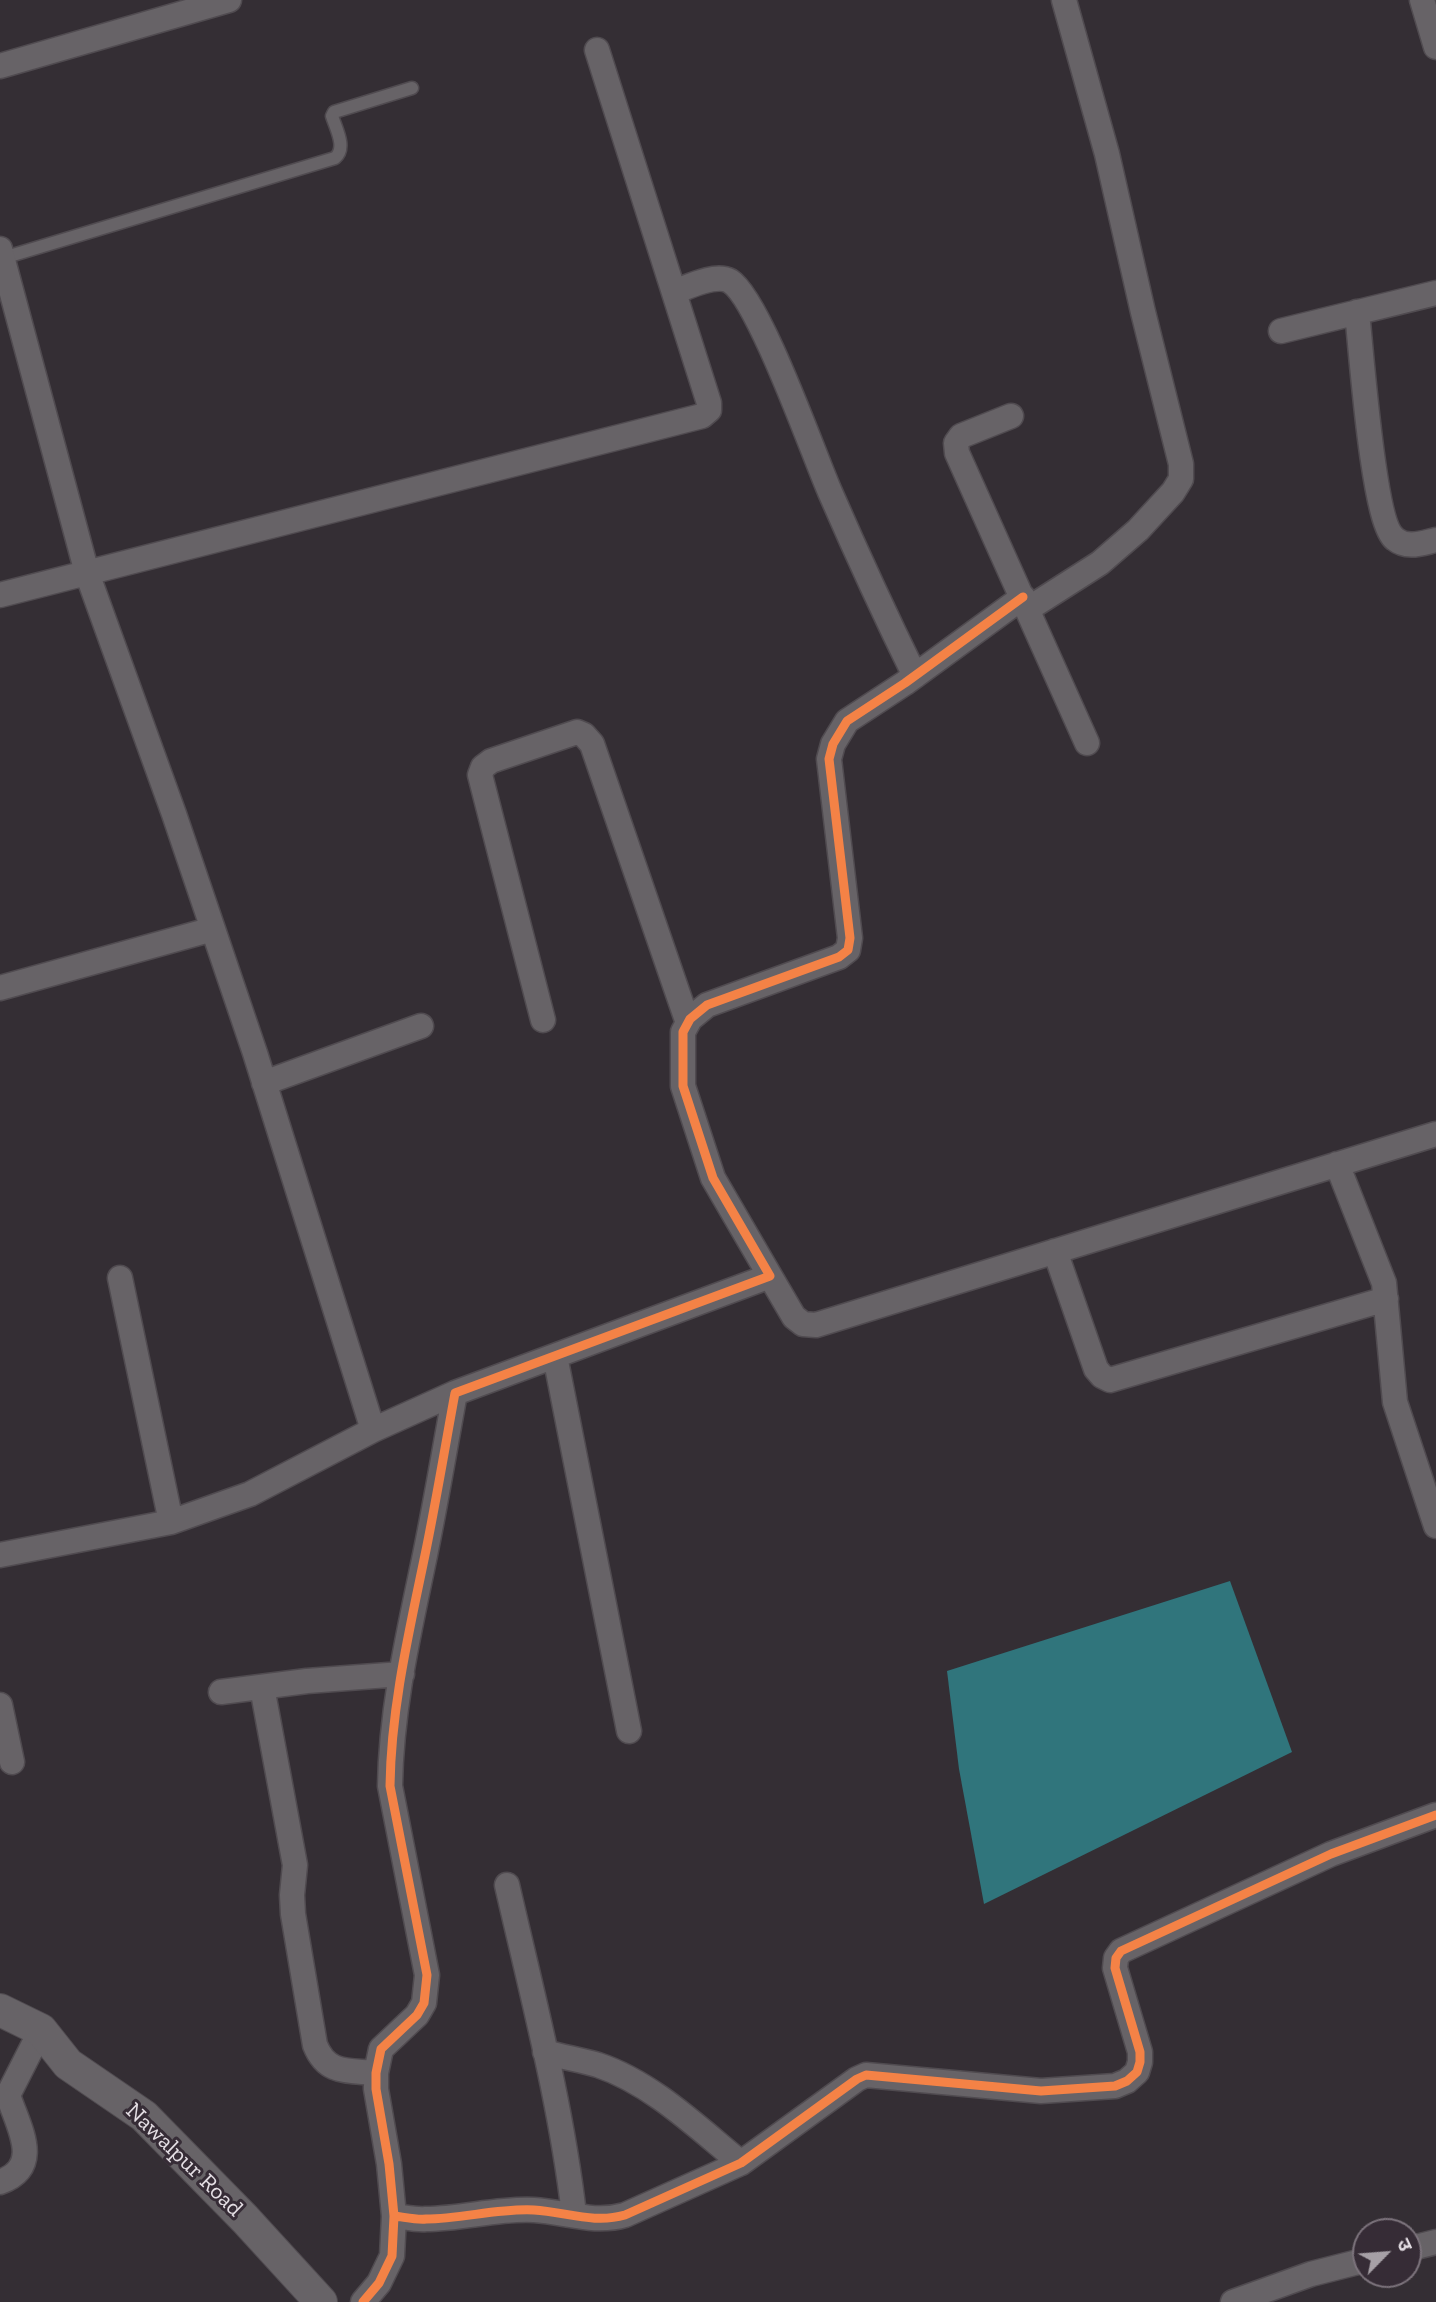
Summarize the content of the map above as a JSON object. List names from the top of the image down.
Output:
{
  "streets": {
    "street": ["Nawalpur Road"]
  },
  "north": "top right"
}
